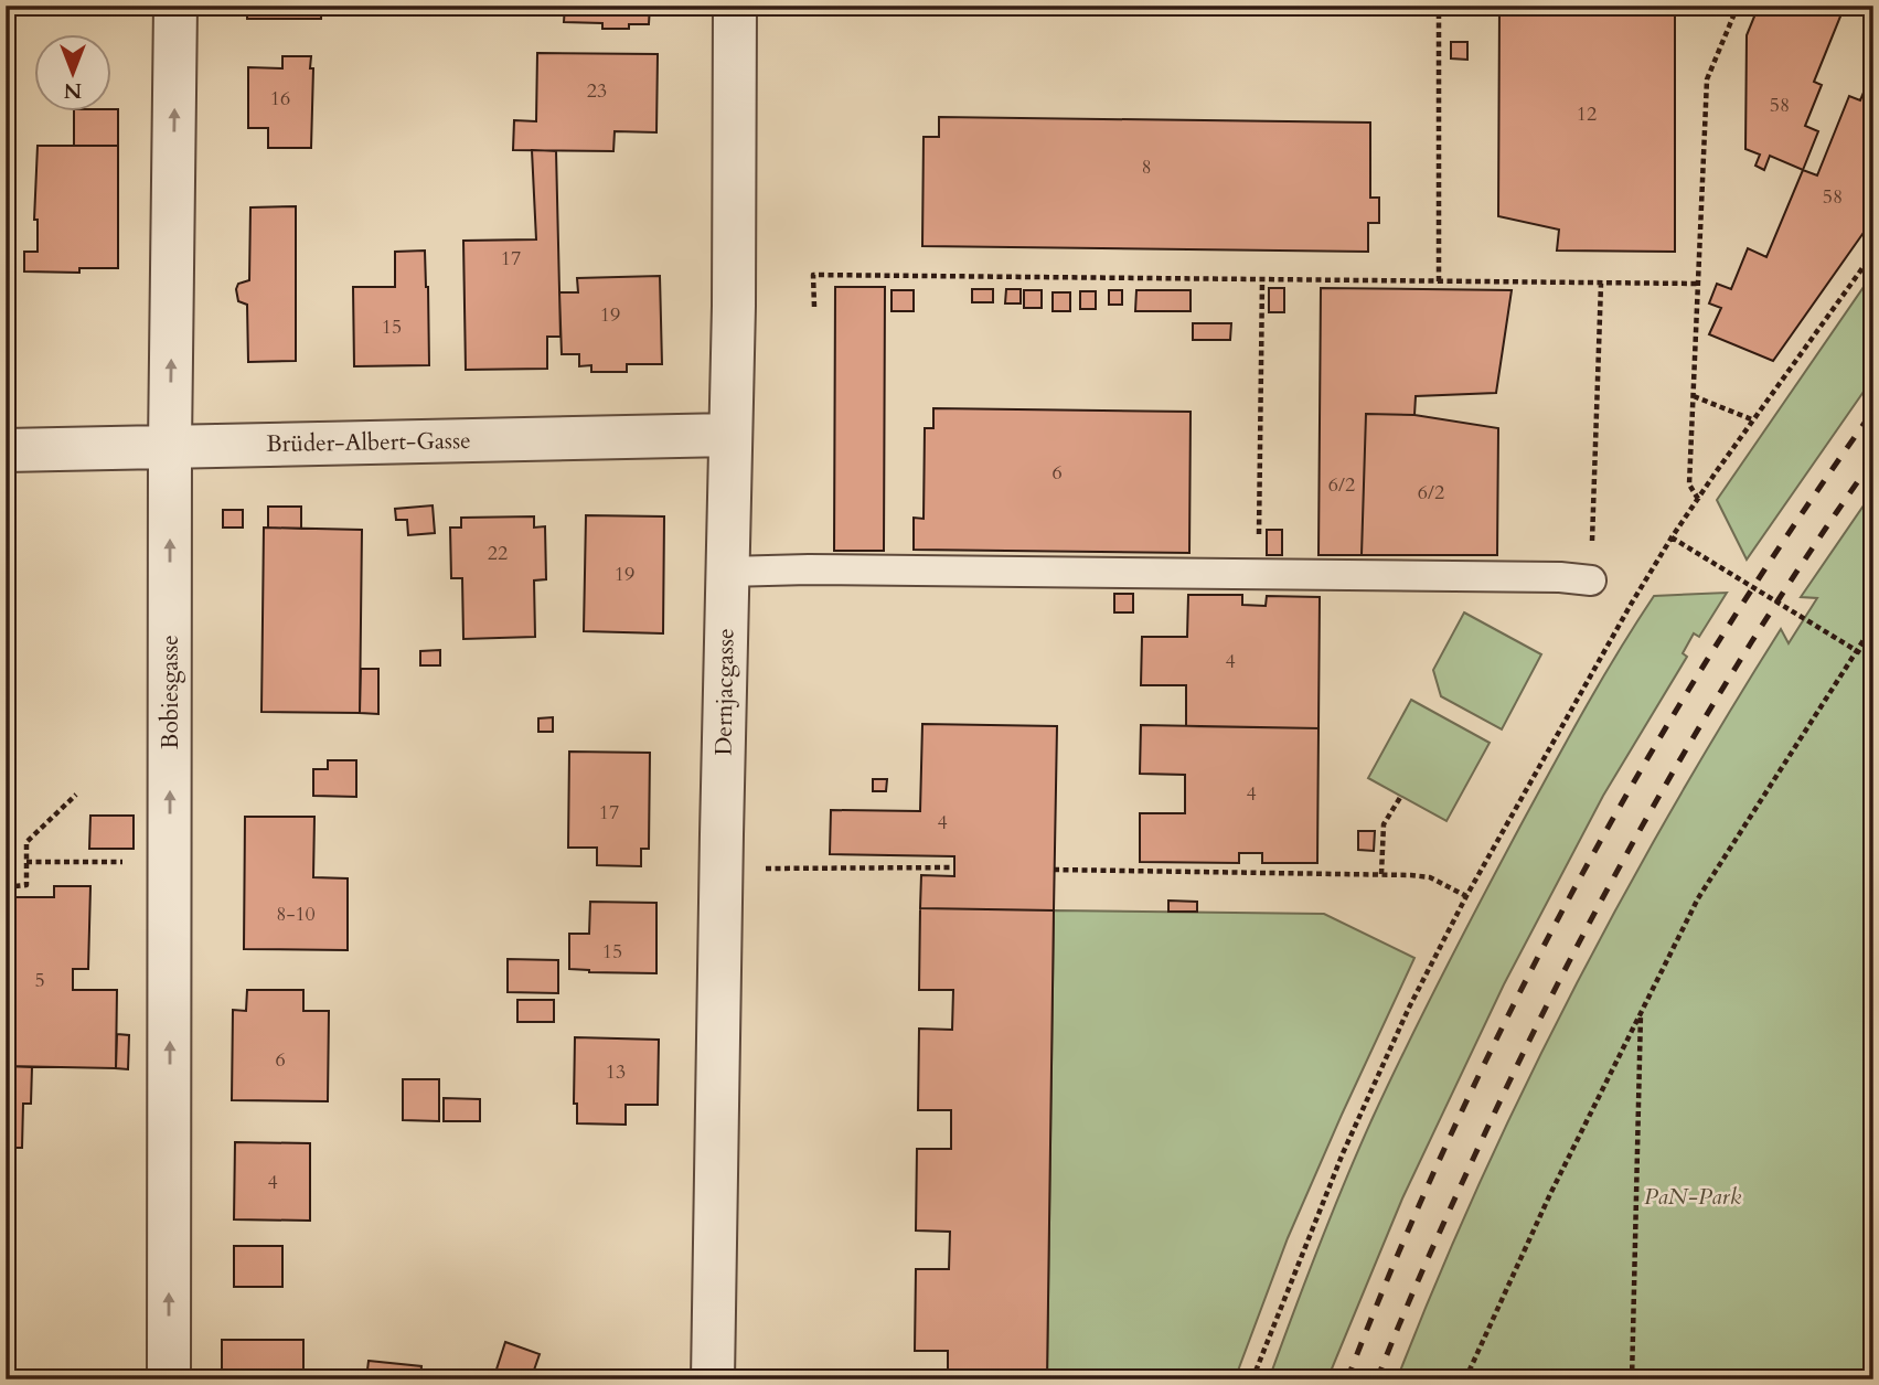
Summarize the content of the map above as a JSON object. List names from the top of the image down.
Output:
{
  "streets": {
    "street": ["Brüder-Albert-Gasse", "Bobiesgasse", "Dernjacgasse"]
  },
  "crossings": [
    ["Brüder-Albert-Gasse", "Bobiesgasse"],
    ["Brüder-Albert-Gasse", "Dernjacgasse"]
  ],
  "one_way": ["Bobiesgasse"],
  "parks": ["PaN-Park"],
  "house_numbers": [
    "23",
    "16",
    "58",
    "12",
    "8",
    "58",
    "17",
    "19",
    "15",
    "6",
    "6/2",
    "6/2",
    "22",
    "19",
    "4",
    "4",
    "17",
    "4",
    "8-10",
    "15",
    "5",
    "6",
    "13",
    "4"
  ],
  "north": "bottom"
}
